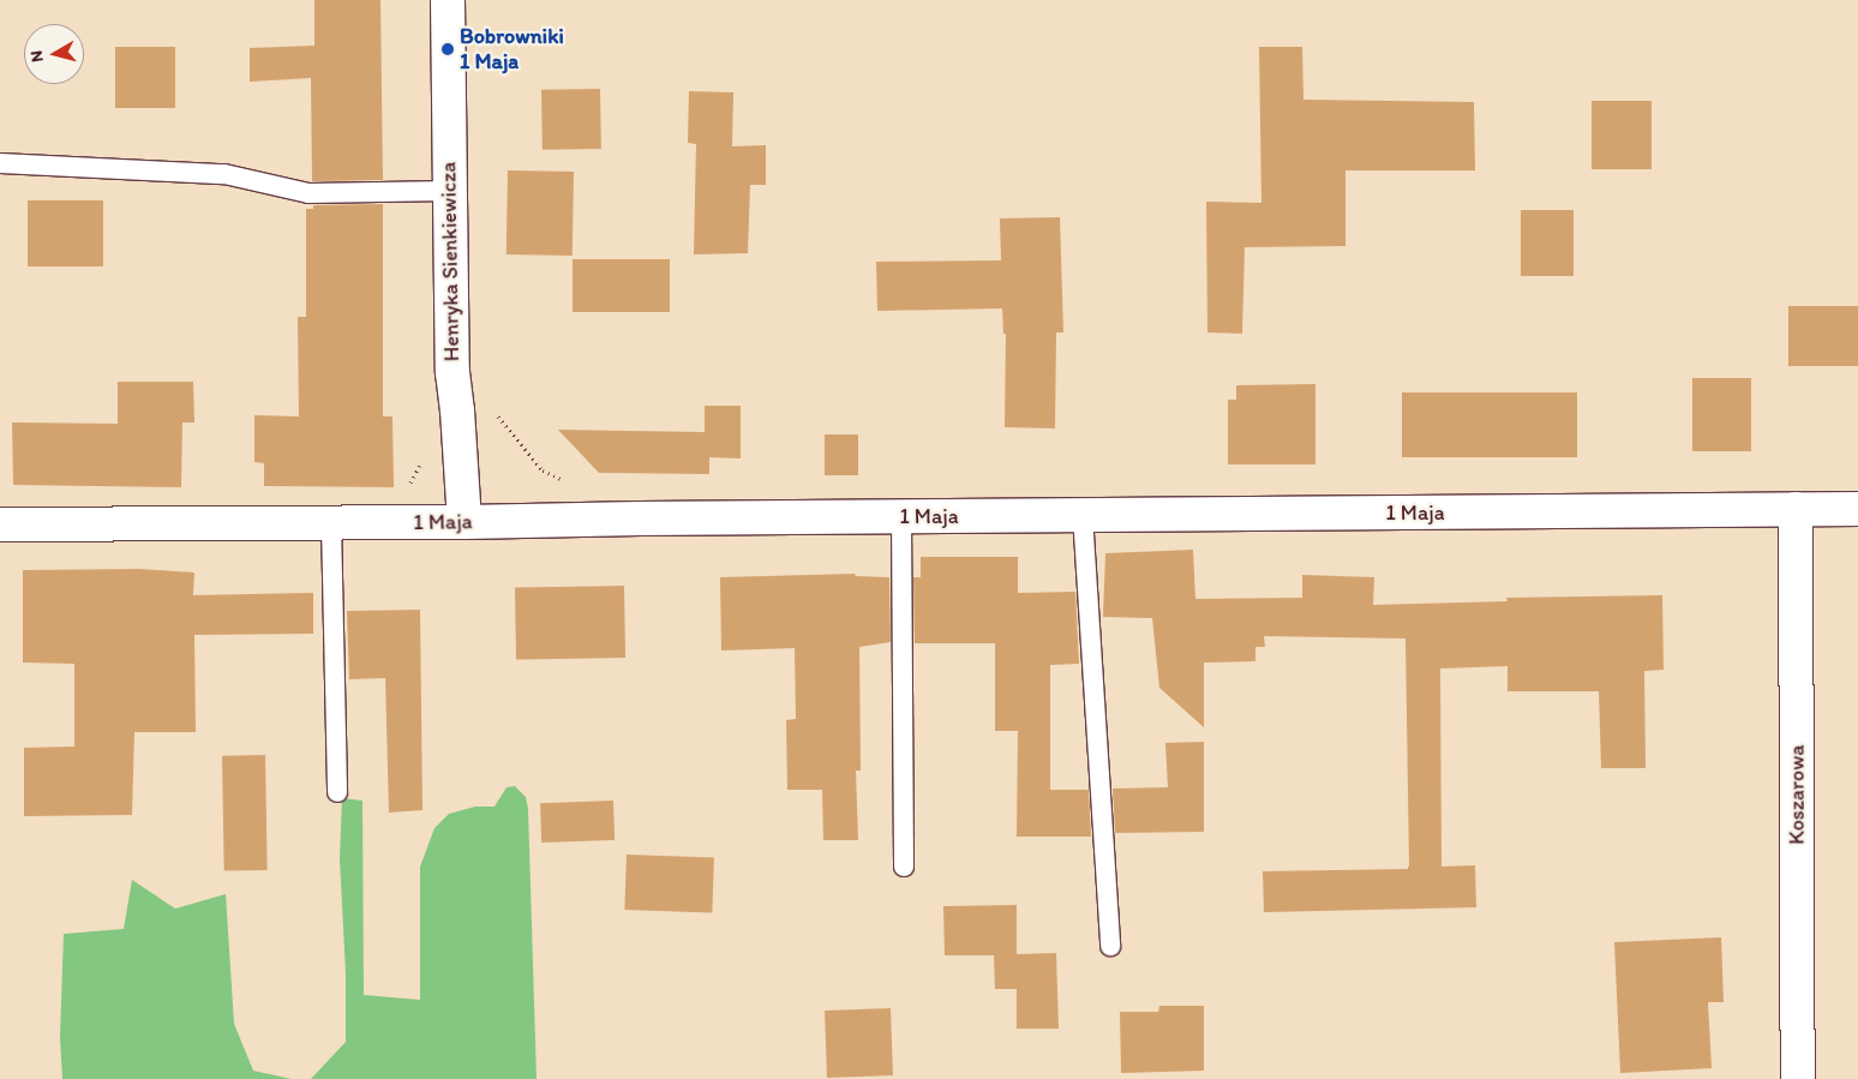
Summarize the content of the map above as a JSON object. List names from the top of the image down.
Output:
{
  "streets": {
    "street": ["Henryka Sienkiewicza", "1 Maja", "Koszarowa"]
  },
  "crossings": [
    ["Henryka Sienkiewicza", "1 Maja"],
    ["1 Maja", "Koszarowa"]
  ],
  "places": ["Bobrowniki 1 Maja"],
  "north": "left"
}
